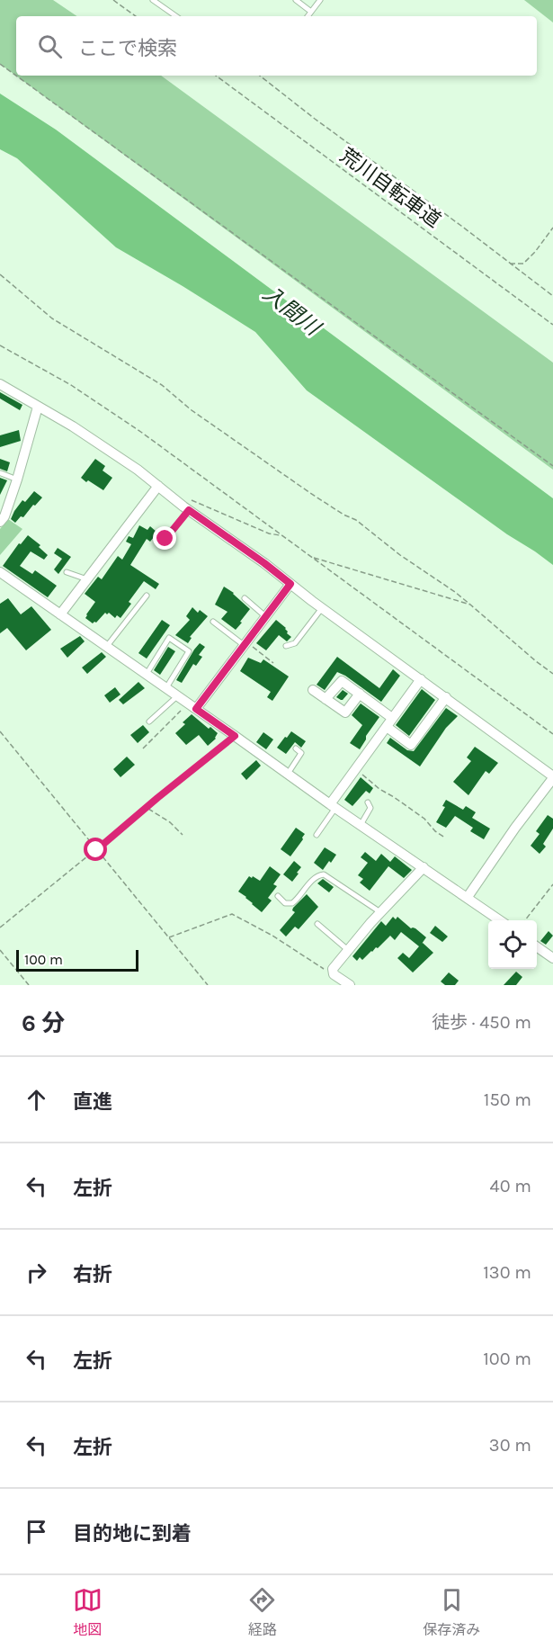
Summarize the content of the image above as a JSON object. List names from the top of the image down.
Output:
{
  "streets": {
    "path": ["荒川自転車道"]
  },
  "water": ["入間川"],
  "scale_bar": "100 m",
  "page": {
    "search": "ここで検索",
    "scale": "100 m",
    "heading": ["6 分", "徒歩 · 450 m"],
    "list": [
      ["直進", "150 m"],
      ["左折", "40 m"],
      ["右折", "130 m"],
      ["左折", "100 m"],
      ["左折", "30 m"],
      "目的地に到着"
    ],
    "nav": ["地図", "経路", "保存済み"]
  }
}
